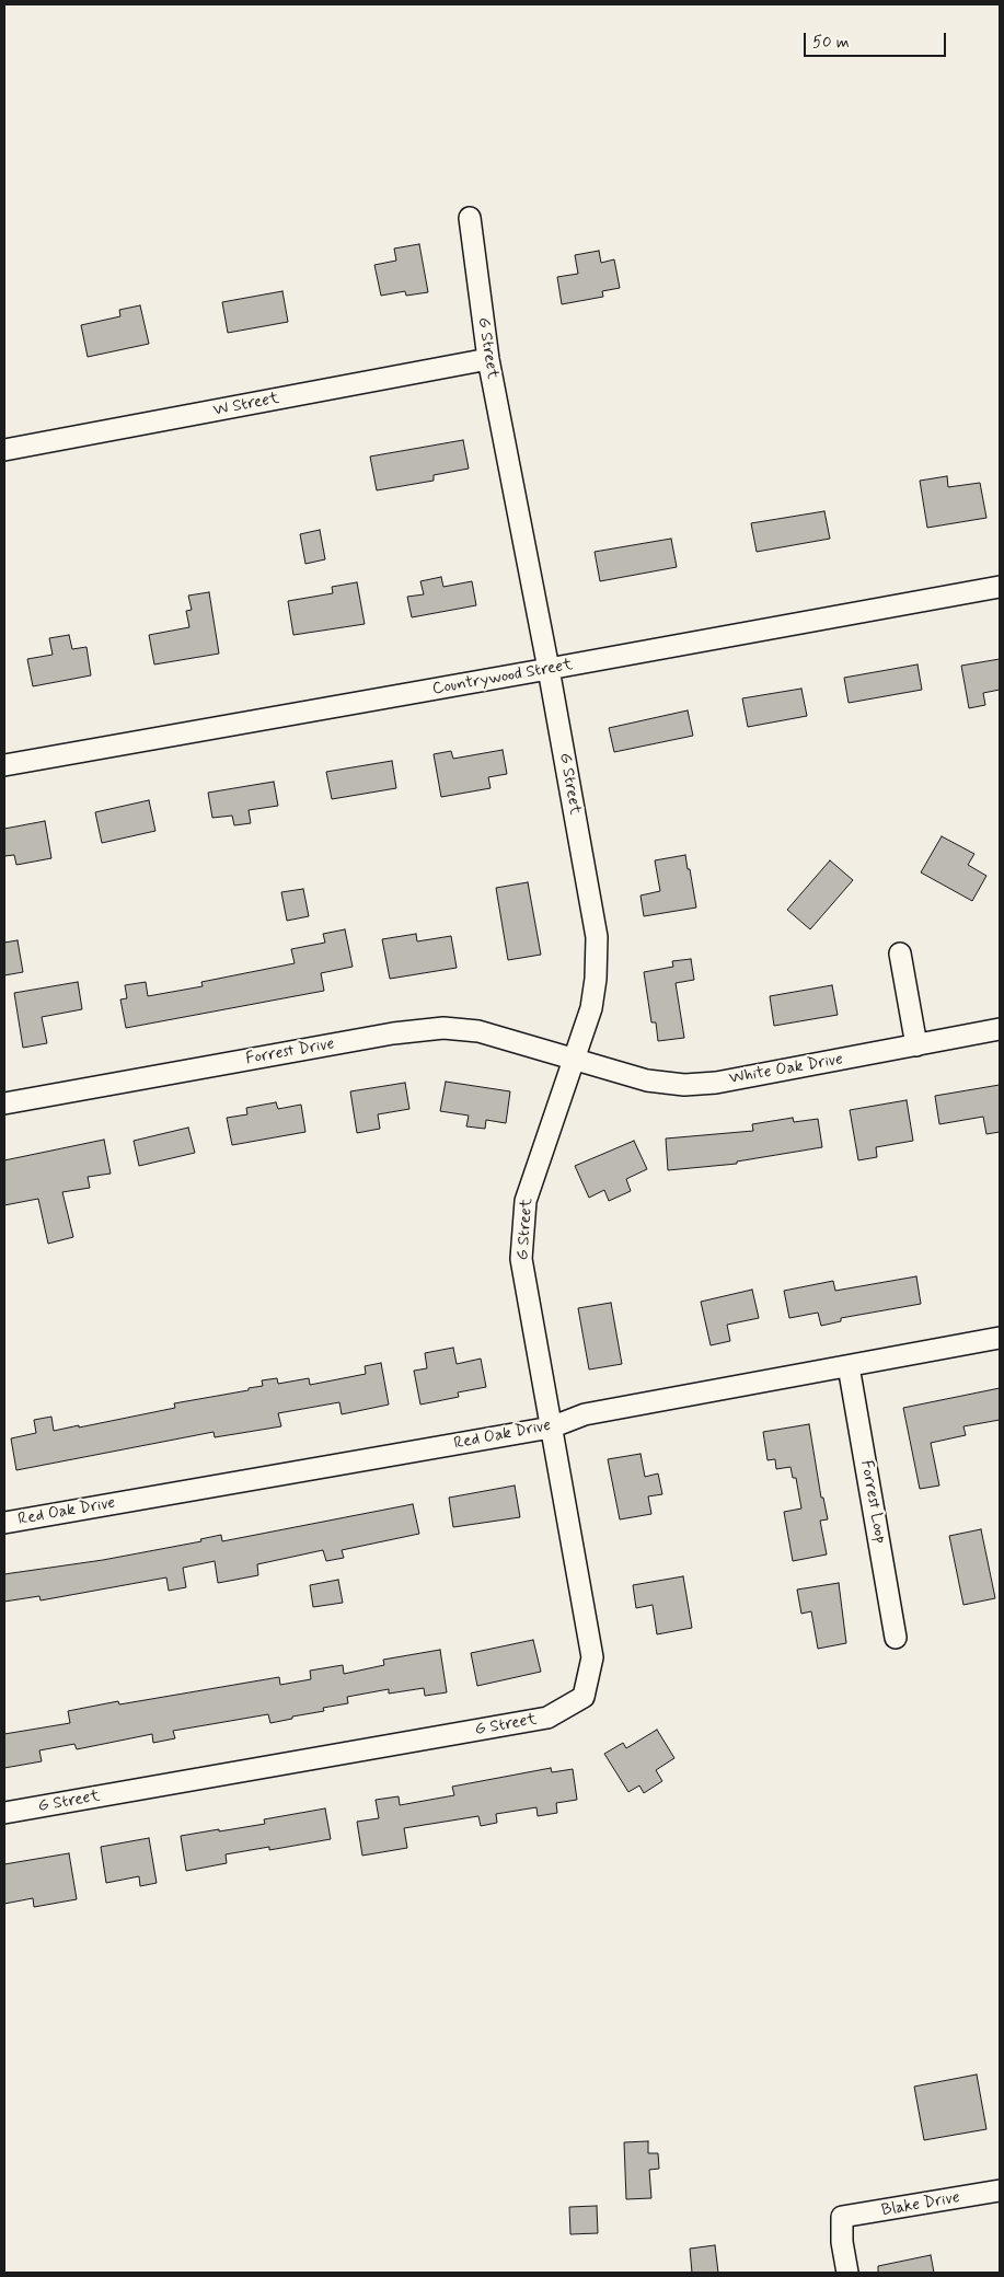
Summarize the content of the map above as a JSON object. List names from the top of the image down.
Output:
{
  "streets": {
    "street": [
      "G Street",
      "W Street",
      "Countrywood Street",
      "Forrest Drive",
      "White Oak Drive",
      "Red Oak Drive",
      "Forrest Loop",
      "Blake Drive"
    ]
  },
  "crossings": [
    ["G Street", "W Street"],
    ["G Street", "Countrywood Street"],
    ["G Street", "Forrest Drive"],
    ["G Street", "White Oak Drive"],
    ["G Street", "Red Oak Drive"],
    ["Forrest Drive", "White Oak Drive"],
    ["Red Oak Drive", "Forrest Loop"]
  ],
  "scale_bar": "50 m"
}
